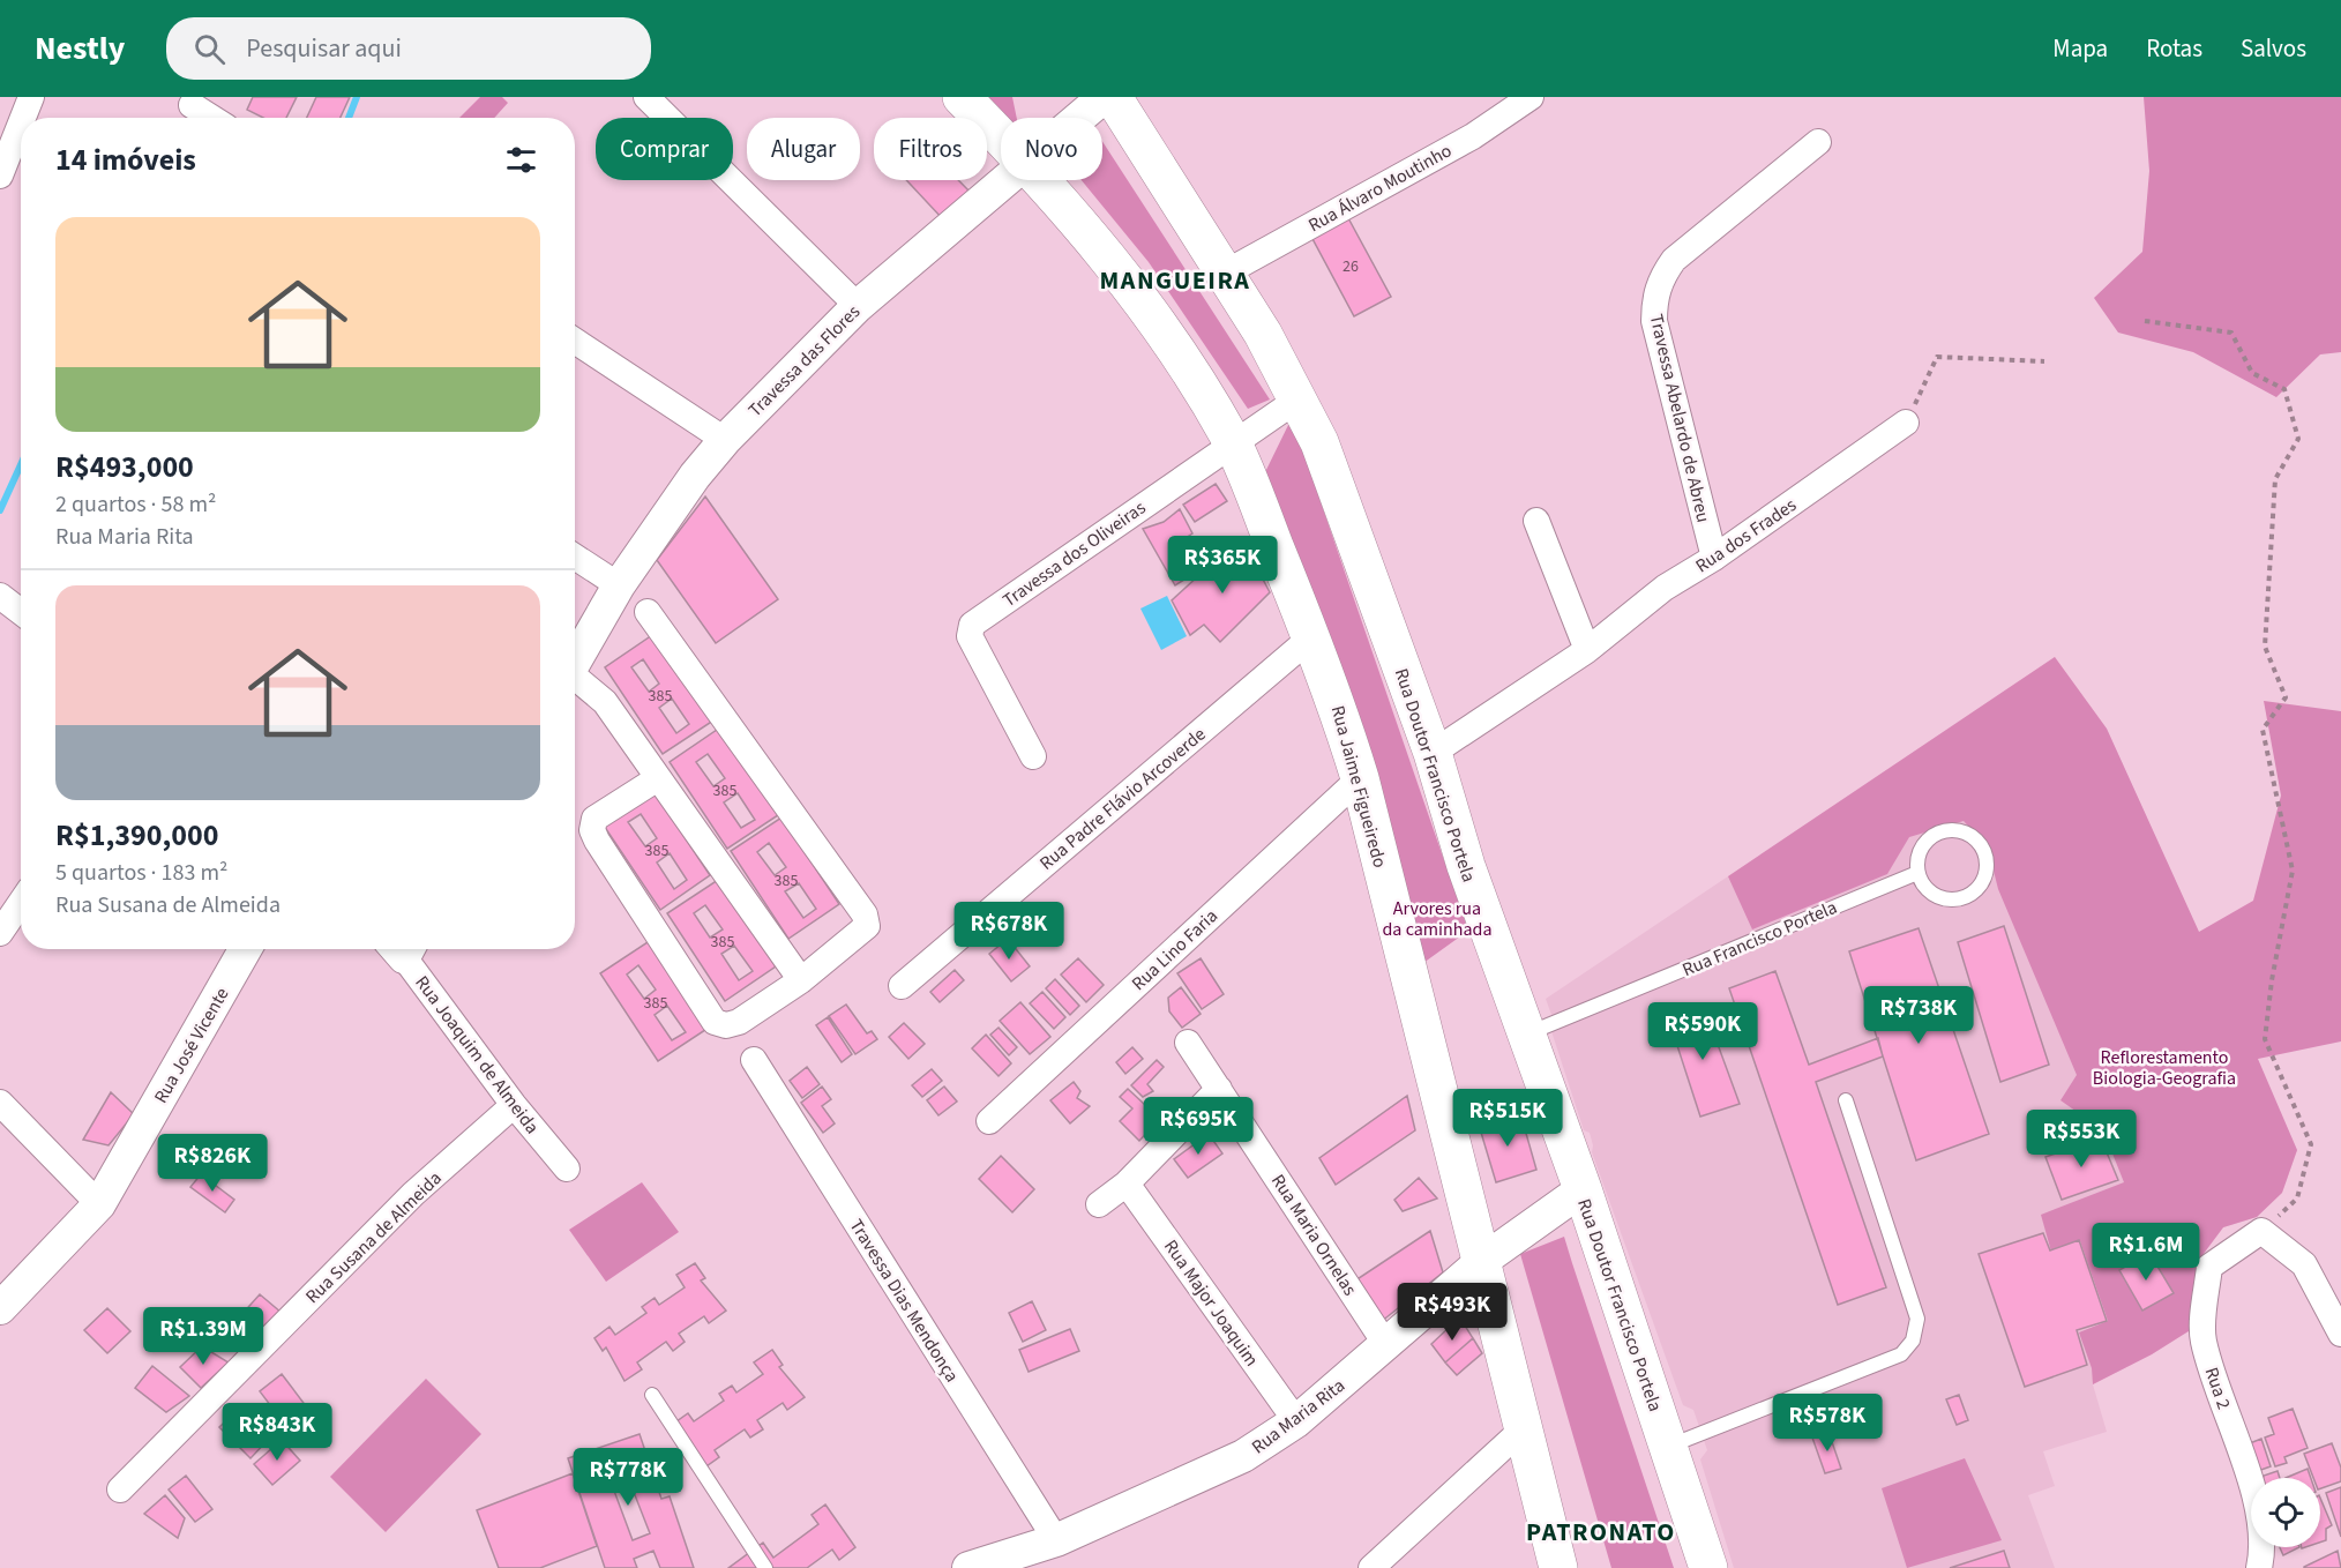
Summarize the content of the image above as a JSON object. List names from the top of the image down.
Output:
{
  "streets": {
    "main road": ["Rua Doutor Francisco Portela", "Rua Jaime Figueiredo"],
    "street": [
      "Rua Álvaro Moutinho",
      "Travessa das Flores",
      "Travessa Abelardo de Abreu",
      "Rua dos Frades",
      "Travessa dos Oliveiras",
      "Rua Padre Flávio Arcoverde",
      "Rua Lino Faria",
      "Rua José Vicente",
      "Rua Joaquim de Almeida",
      "Rua Maria Ornelas",
      "Rua Susana de Almeida",
      "Travessa Dias Mendonça",
      "Rua Major Joaquim",
      "Rua 2",
      "Rua Maria Rita"
    ],
    "lane": ["Rua Francisco Portela"]
  },
  "crossings": [
    ["Rua Álvaro Moutinho", "Rua Doutor Francisco Portela"],
    ["Travessa Abelardo de Abreu", "Rua dos Frades"],
    ["Rua dos Frades", "Rua Doutor Francisco Portela"],
    ["Travessa dos Oliveiras", "Rua Doutor Francisco Portela"],
    ["Travessa dos Oliveiras", "Rua Jaime Figueiredo"],
    ["Rua Doutor Francisco Portela", "Rua Francisco Portela"],
    ["Rua Doutor Francisco Portela", "Rua Maria Rita"],
    ["Rua Jaime Figueiredo", "Rua Padre Flávio Arcoverde"],
    ["Rua Jaime Figueiredo", "Rua Lino Faria"],
    ["Rua Jaime Figueiredo", "Rua Maria Rita"],
    ["Rua Joaquim de Almeida", "Rua Susana de Almeida"],
    ["Rua Maria Ornelas", "Rua Maria Rita"],
    ["Travessa Dias Mendonça", "Rua Maria Rita"],
    ["Rua Major Joaquim", "Rua Maria Rita"]
  ],
  "districts": ["MANGUEIRA", "PATRONATO"],
  "parks": ["Arvores rua da caminhada", "Reflorestamento Biologia-Geografia"],
  "house_numbers": [
    "26",
    "385",
    "385",
    "385",
    "385",
    "385",
    "385"
  ],
  "page": {
    "header": "Nestly",
    "search": "Pesquisar aqui",
    "nav": ["Mapa", "Rotas", "Salvos"],
    "chip": [
      "Comprar",
      "Alugar",
      "Filtros",
      "Novo"
    ],
    "heading": "14 imóveis",
    "list": [
      {
        "name": "R$493,000",
        "note": "2 quartos · 58 m² · Rua Maria Rita"
      },
      {
        "name": "R$1,390,000",
        "note": "5 quartos · 183 m² · Rua Susana de Almeida"
      }
    ],
    "price": [
      "R$365K",
      "R$678K",
      "R$738K",
      "R$590K",
      "R$515K",
      "R$695K",
      "R$553K",
      "R$826K",
      "R$1.6M",
      "R$493K",
      "R$1.39M",
      "R$578K",
      "R$843K",
      "R$778K"
    ]
  }
}
